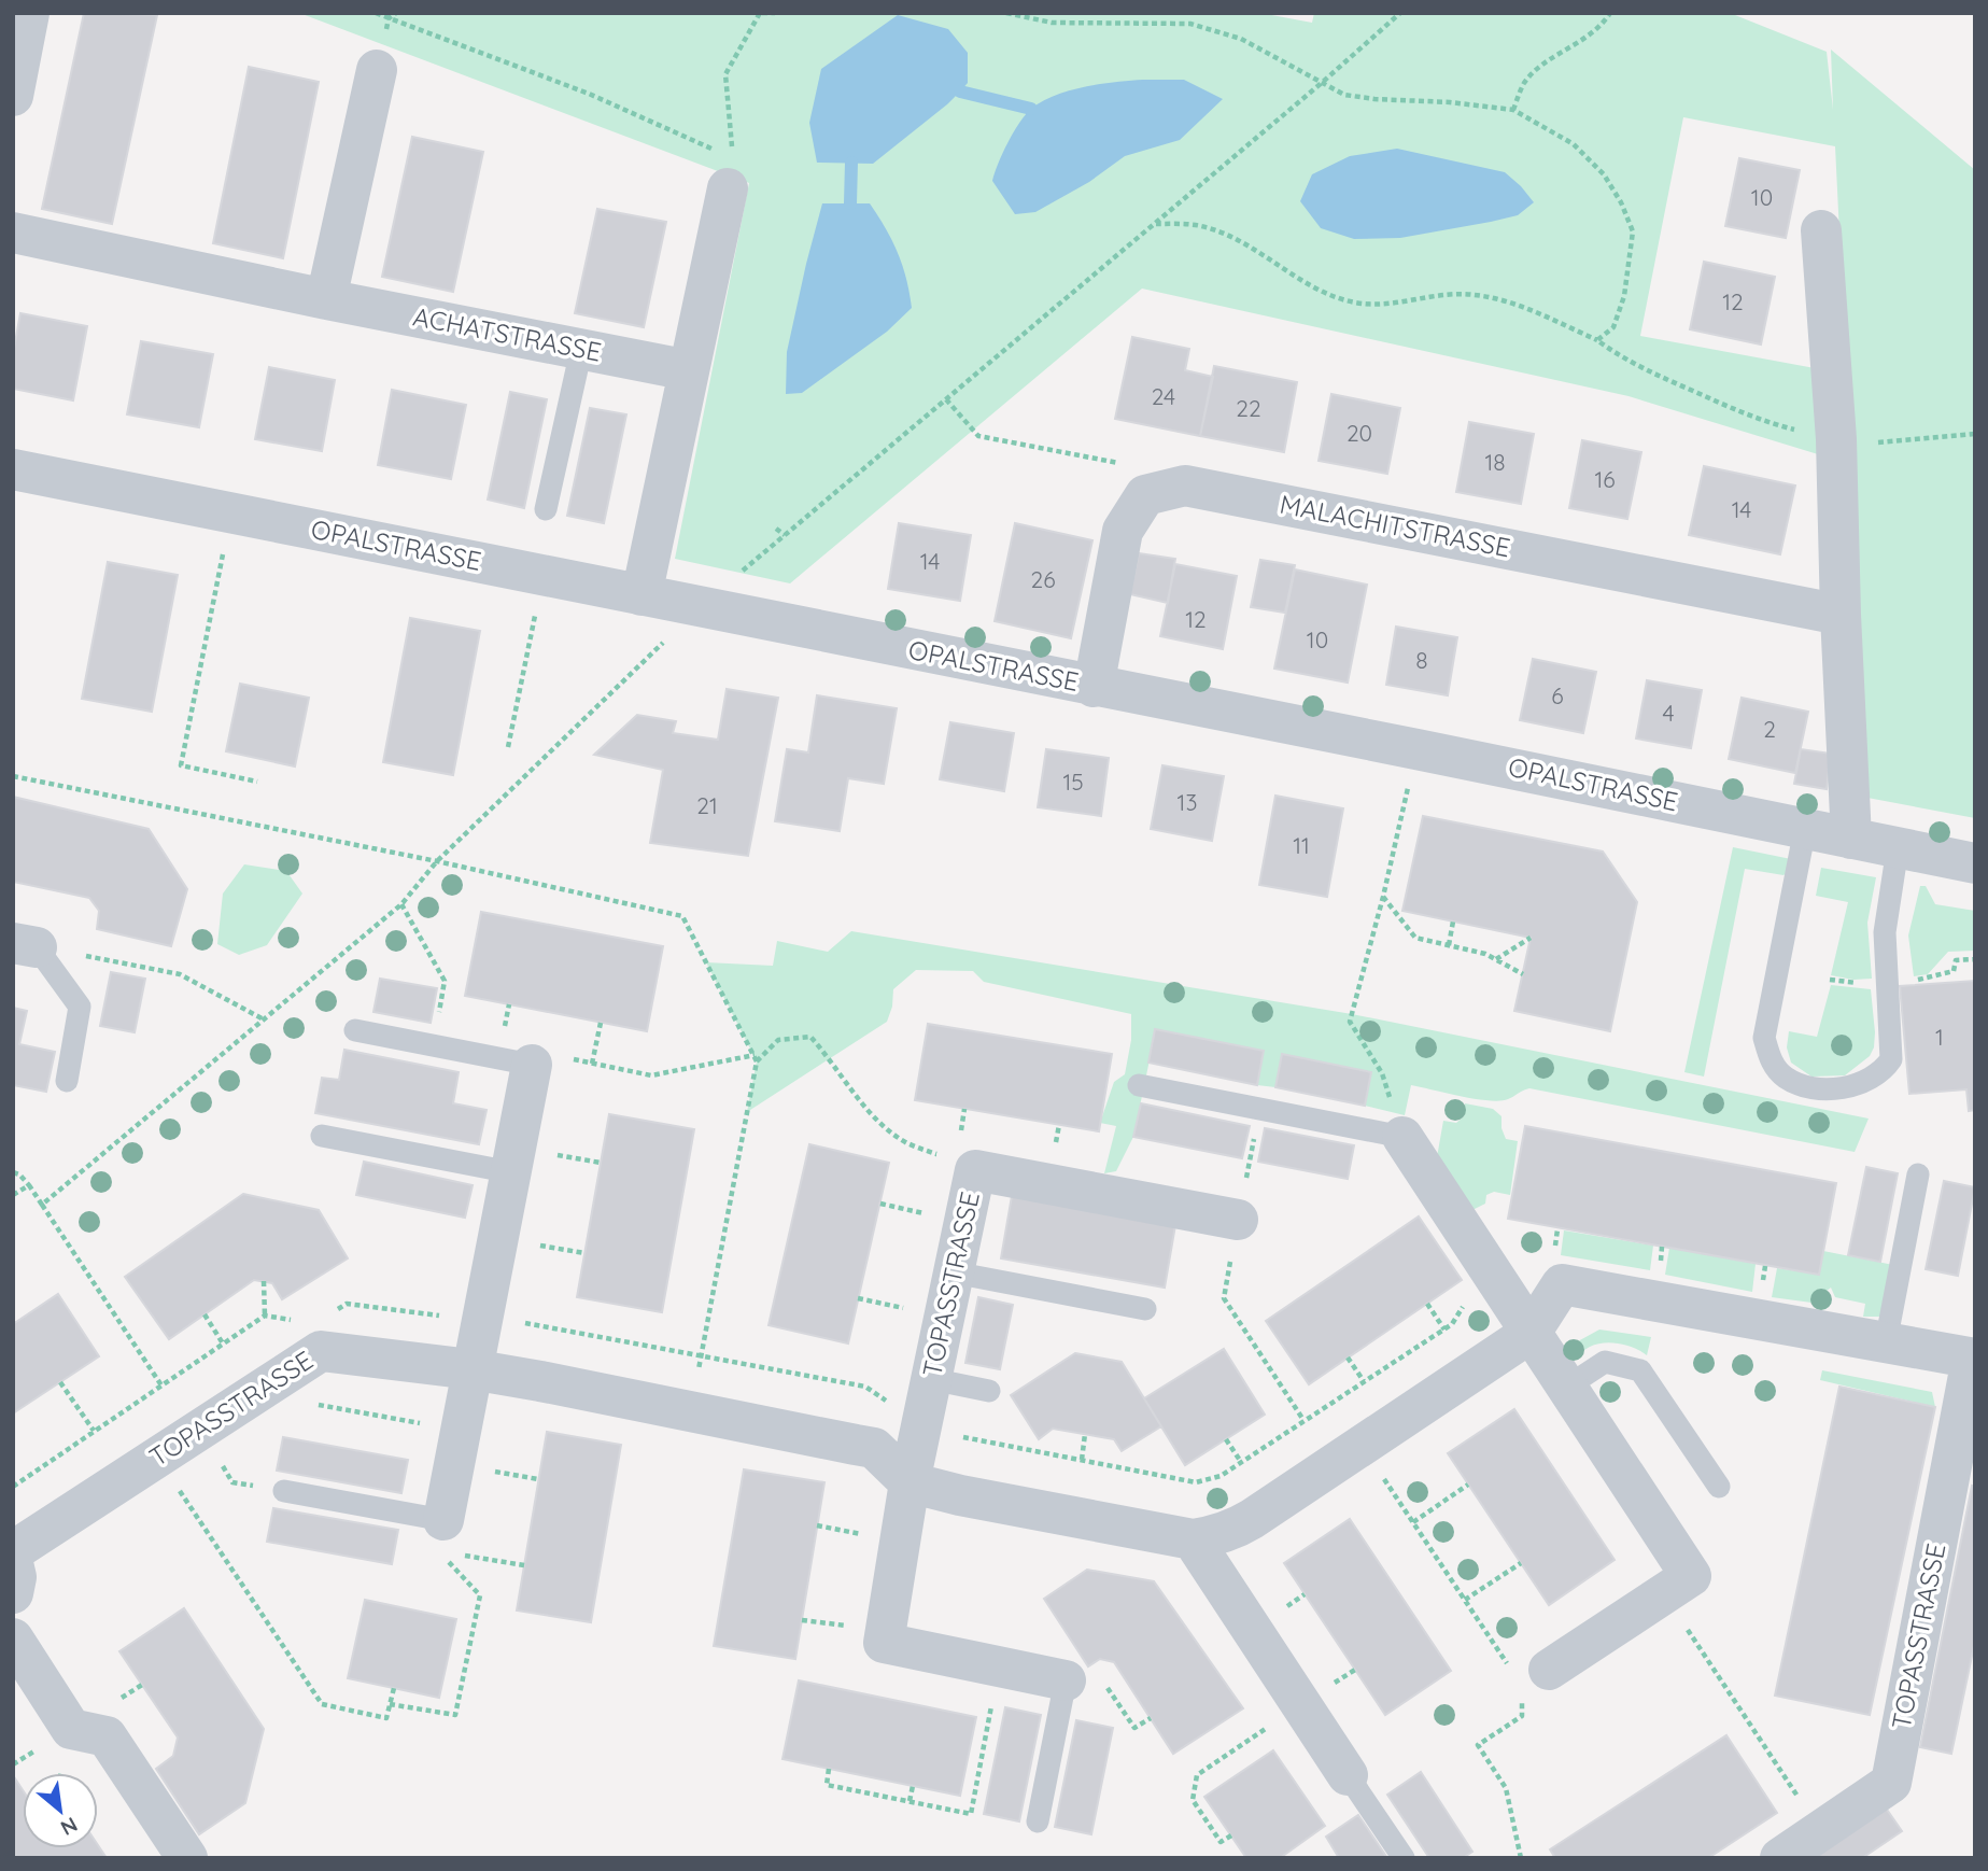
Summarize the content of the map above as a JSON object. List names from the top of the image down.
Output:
{
  "streets": {
    "street": [
      "ACHATSTRASSE",
      "MALACHITSTRASSE",
      "OPALSTRASSE",
      "TOPASSTRASSE"
    ]
  },
  "house_numbers": [
    "10",
    "12",
    "24",
    "22",
    "20",
    "18",
    "16",
    "14",
    "14",
    "26",
    "12",
    "10",
    "8",
    "6",
    "4",
    "2",
    "15",
    "13",
    "21",
    "11",
    "1"
  ],
  "north": "bottom right"
}
